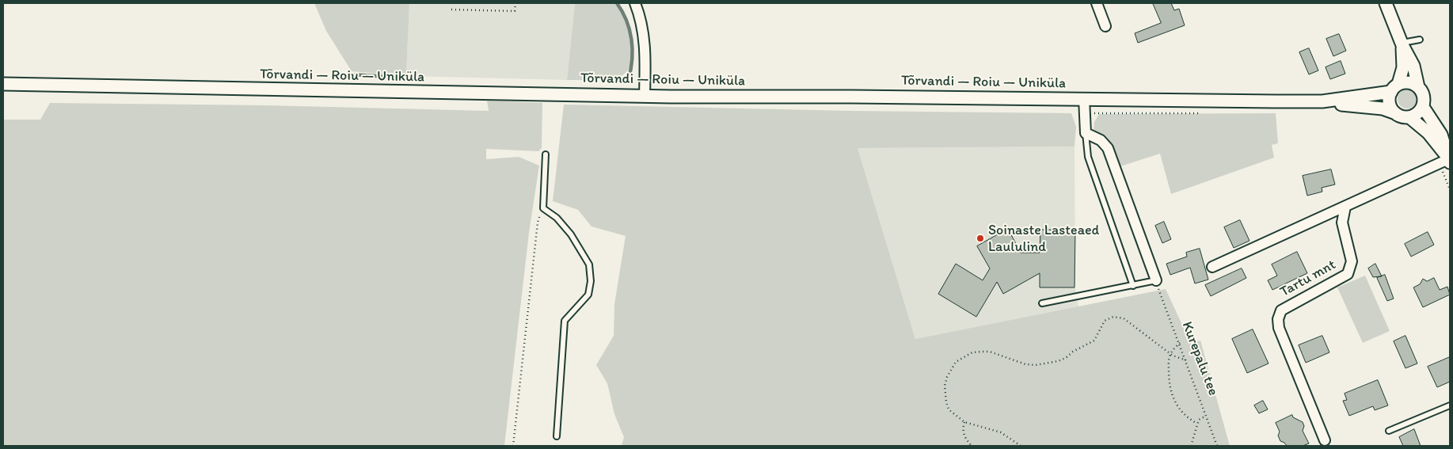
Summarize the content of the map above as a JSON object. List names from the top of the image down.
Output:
{
  "streets": {
    "street": ["Tõrvandi — Roiu — Uniküla", "Tartu mnt"],
    "path": ["Kurepalu tee"]
  },
  "places": ["Soinaste Lasteaed Laululind"]
}
